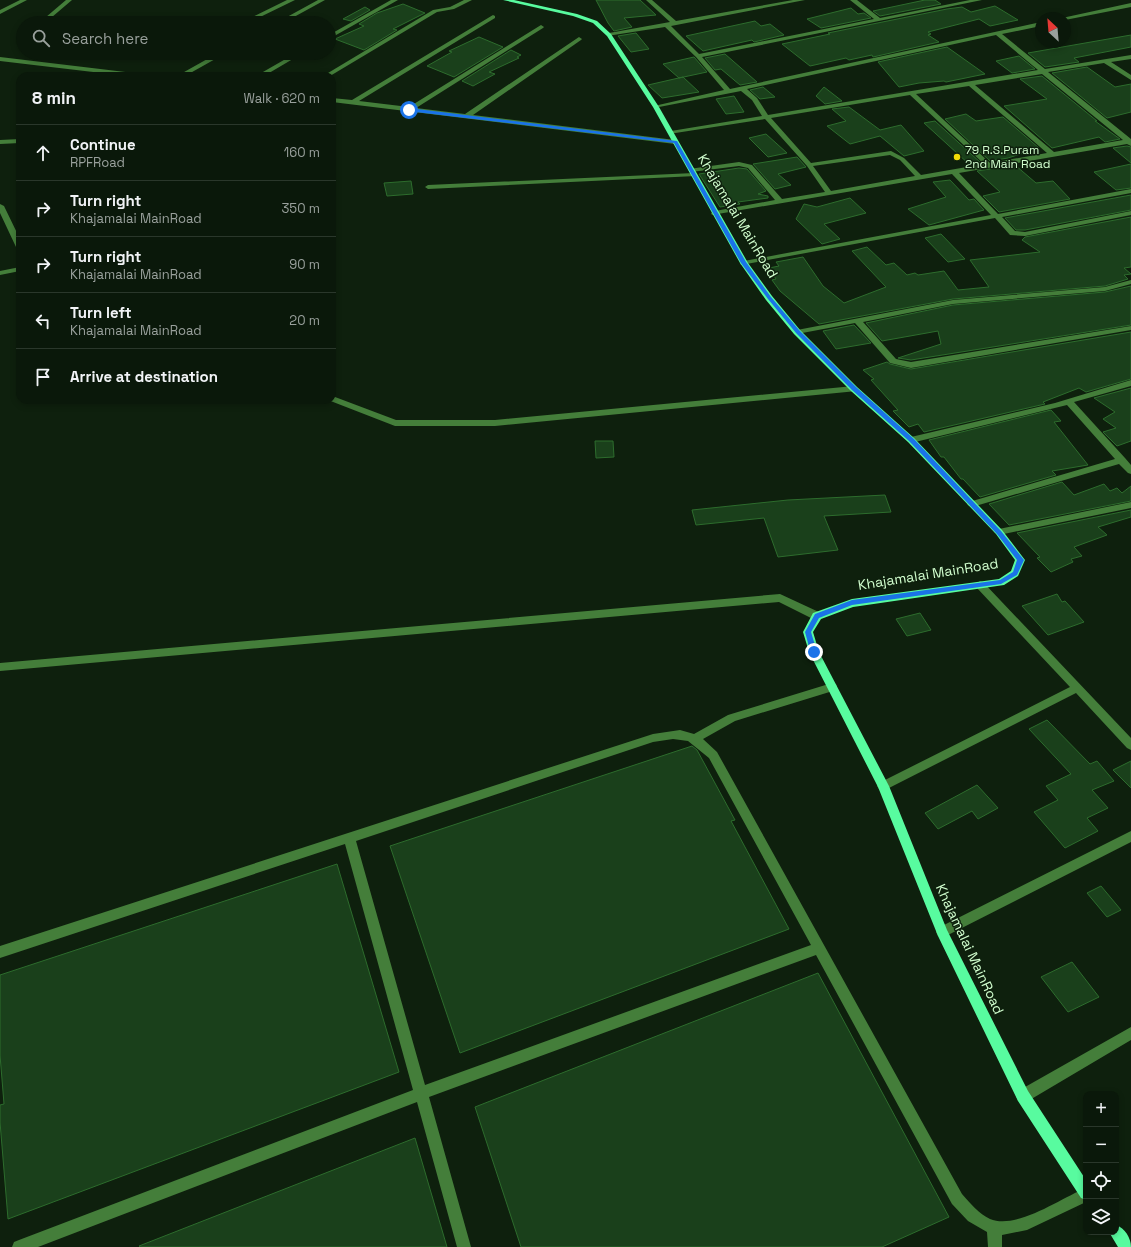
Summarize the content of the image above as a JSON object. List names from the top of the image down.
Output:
{
  "streets": {
    "main road": ["Khajamalai MainRoad"]
  },
  "places": ["79 R.S.Puram 2nd Main Road"],
  "north": "top left",
  "page": {
    "search": "Search here",
    "heading": ["8 min", "Walk · 620 m"],
    "list": [
      ["Continue", "RPFRoad", "160 m"],
      ["Turn right", "Khajamalai MainRoad", "350 m"],
      ["Turn right", "Khajamalai MainRoad", "90 m"],
      ["Turn left", "Khajamalai MainRoad", "20 m"],
      "Arrive at destination"
    ],
    "map_buttons": ["+", "−"]
  }
}
